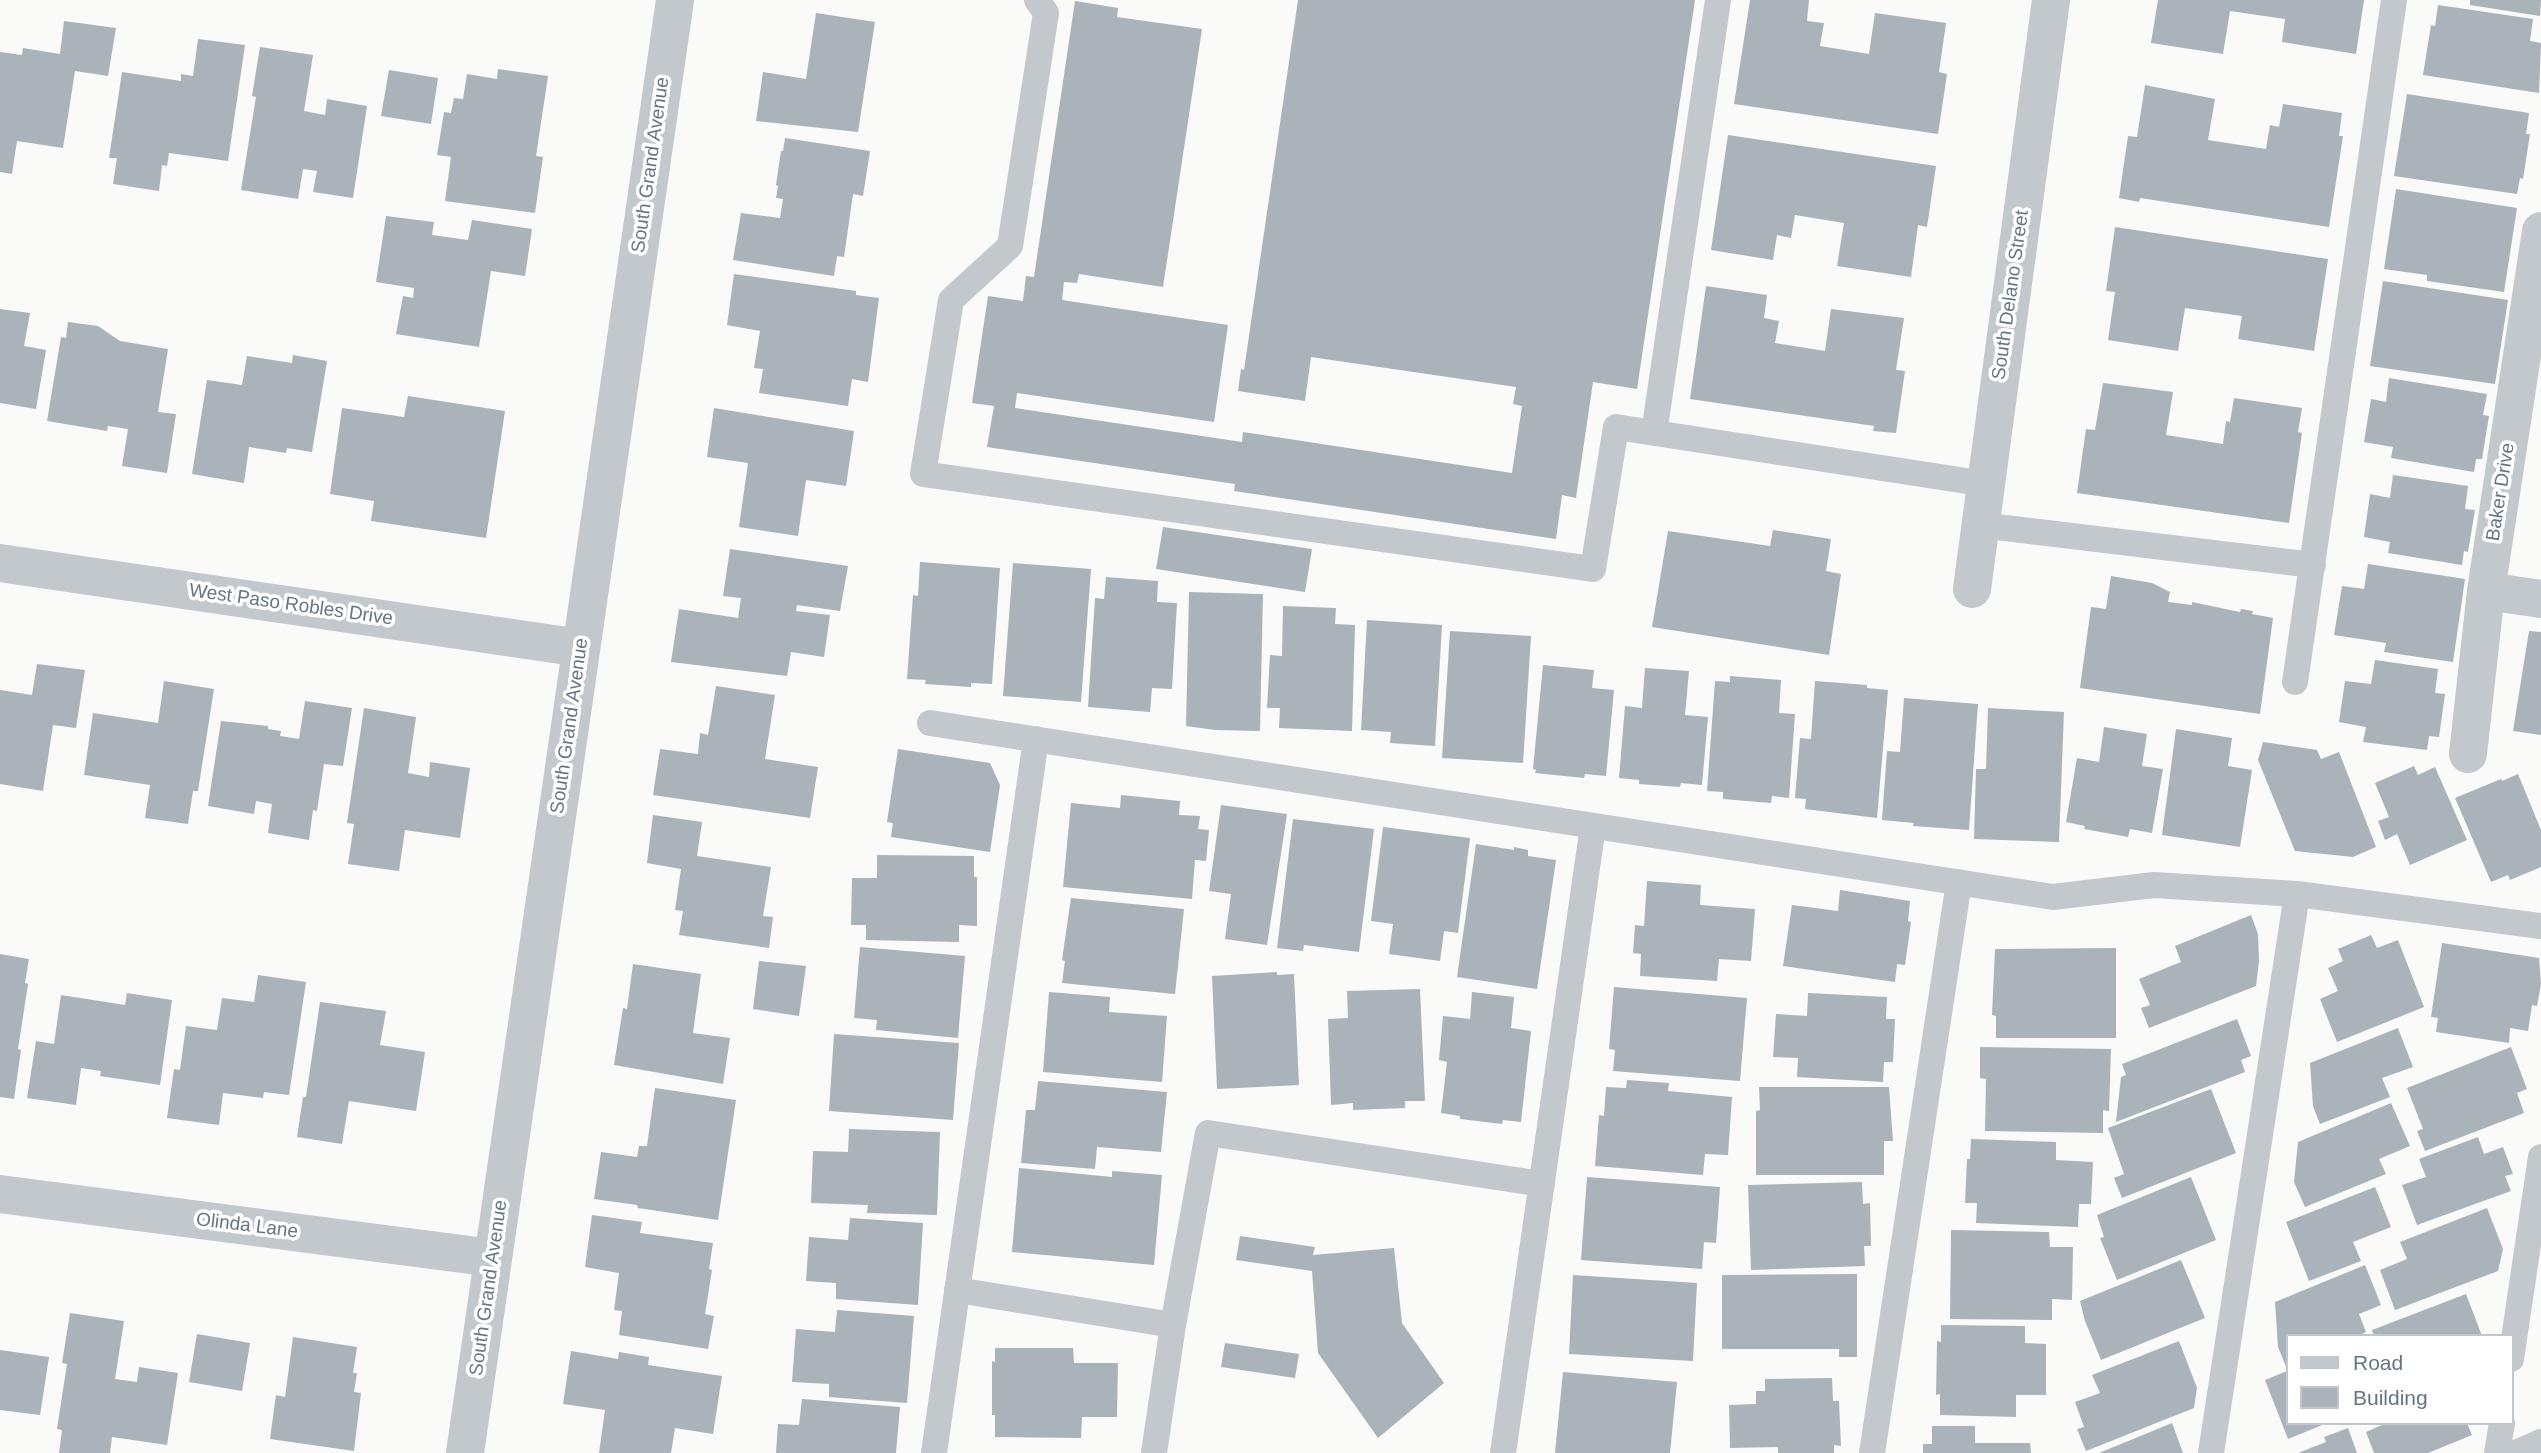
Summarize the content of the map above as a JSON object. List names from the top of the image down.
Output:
{
  "streets": {
    "street": [
      "South Grand Avenue",
      "South Delano Street",
      "Baker Drive",
      "West Paso Robles Drive",
      "Olinda Lane"
    ]
  },
  "crossings": [
    ["South Grand Avenue", "West Paso Robles Drive"],
    ["South Grand Avenue", "Olinda Lane"]
  ],
  "legend": ["Road", "Building"]
}
